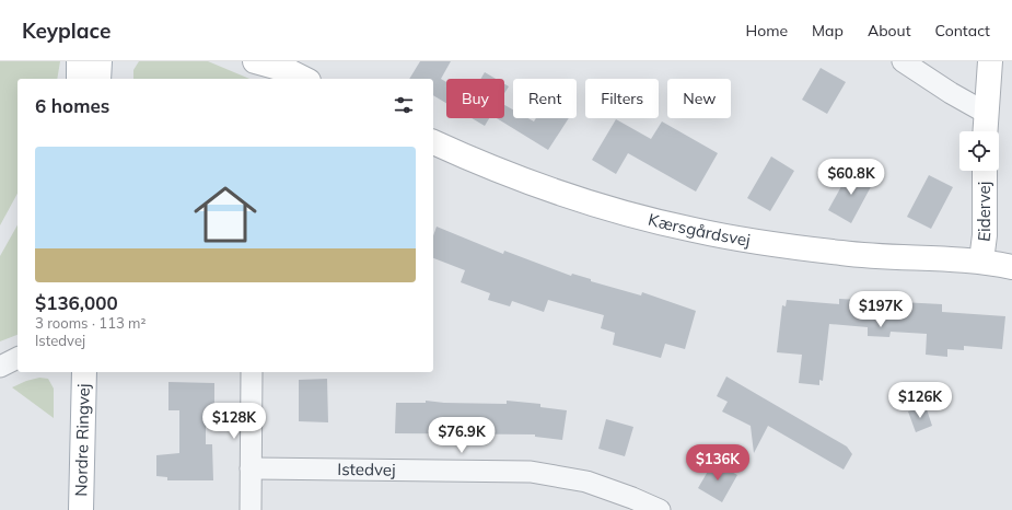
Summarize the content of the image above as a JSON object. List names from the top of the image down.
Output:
{
  "streets": {
    "street": [
      "Eidervej",
      "Kærsgårdsvej",
      "Nordre Ringvej",
      "Istedvej"
    ]
  },
  "crossings": [
    ["Eidervej", "Kærsgårdsvej"]
  ],
  "page": {
    "header": "Keyplace",
    "nav": [
      "Home",
      "Map",
      "About",
      "Contact"
    ],
    "chip": [
      "Buy",
      "Rent",
      "Filters",
      "New"
    ],
    "heading": "6 homes",
    "list": [
      {
        "name": "$136,000",
        "note": "3 rooms · 113 m² · Istedvej"
      }
    ],
    "price": [
      "$60.8K",
      "$197K",
      "$126K",
      "$128K",
      "$76.9K",
      "$136K"
    ]
  }
}
